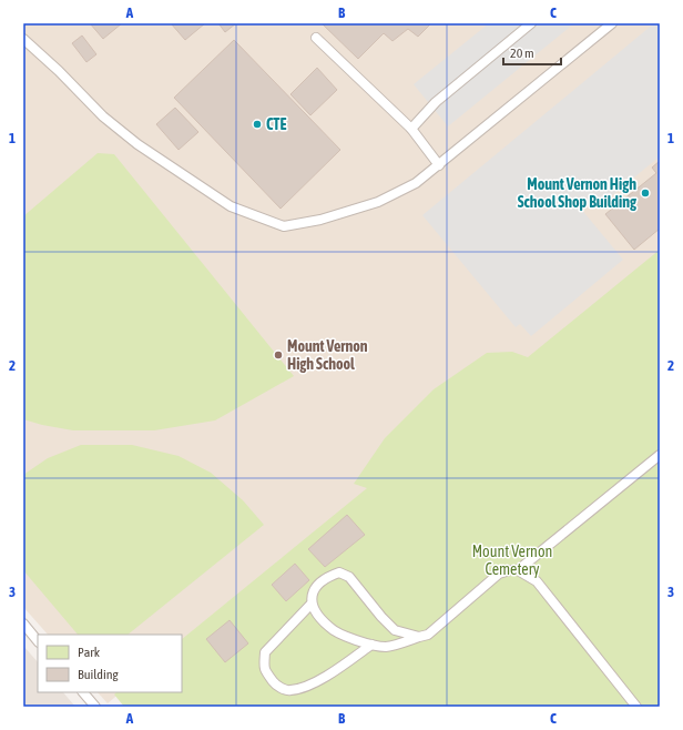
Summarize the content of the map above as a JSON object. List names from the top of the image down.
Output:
{
  "parks": ["Mount Vernon Cemetery"],
  "places": ["CTE", "Mount Vernon High School Shop Building", "Mount Vernon High School"],
  "legend": ["Park", "Building"],
  "scale_bar": "20 m",
  "grid": {
    "columns": ["A", "B", "C"],
    "rows": ["1", "2", "3"]
  }
}
